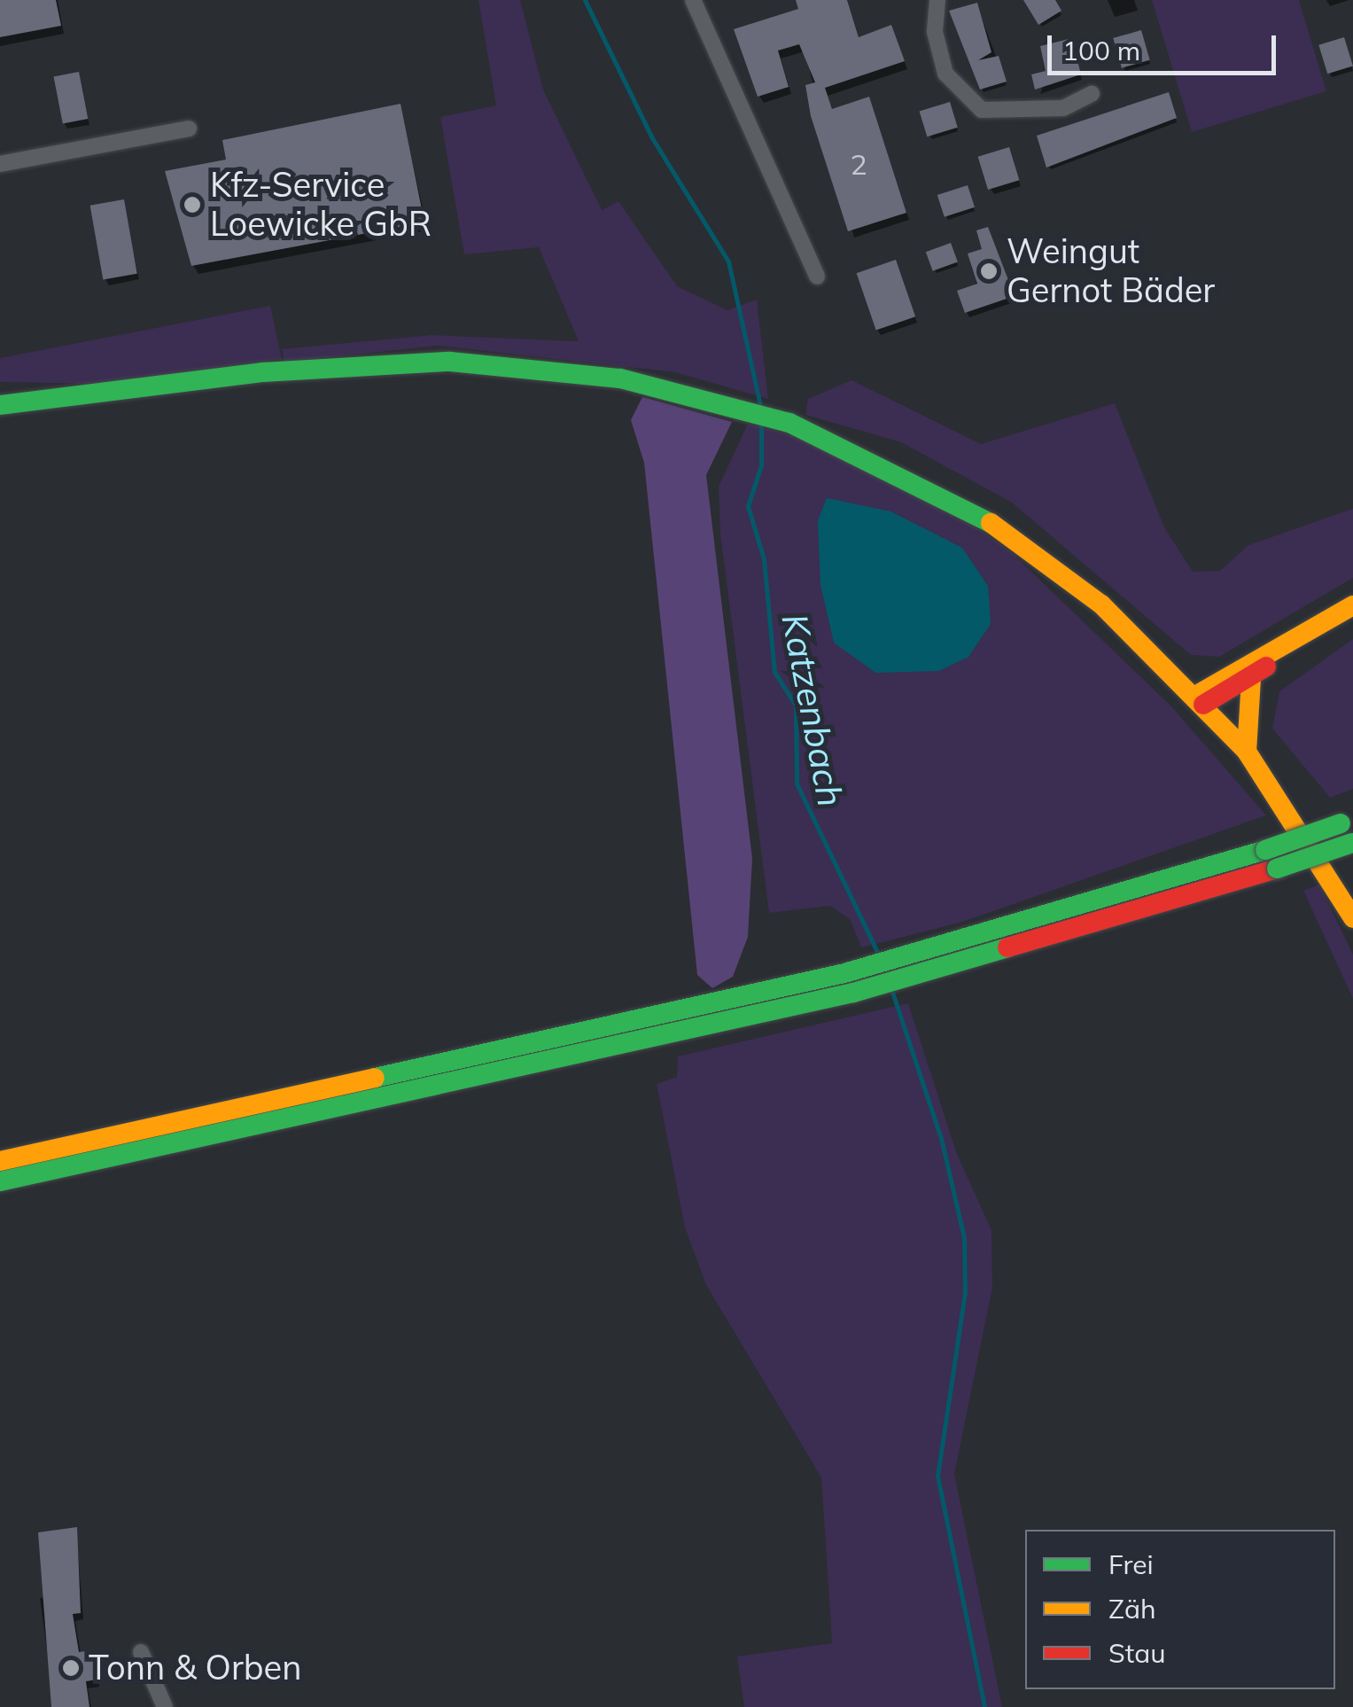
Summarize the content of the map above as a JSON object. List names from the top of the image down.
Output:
{
  "water": ["Katzenbach"],
  "places": ["Kfz-Service Loewicke GbR", "Weingut Gernot Bäder", "Tonn & Orben"],
  "house_numbers": ["2"],
  "legend": ["Frei", "Zäh", "Stau"],
  "scale_bar": "100 m"
}
